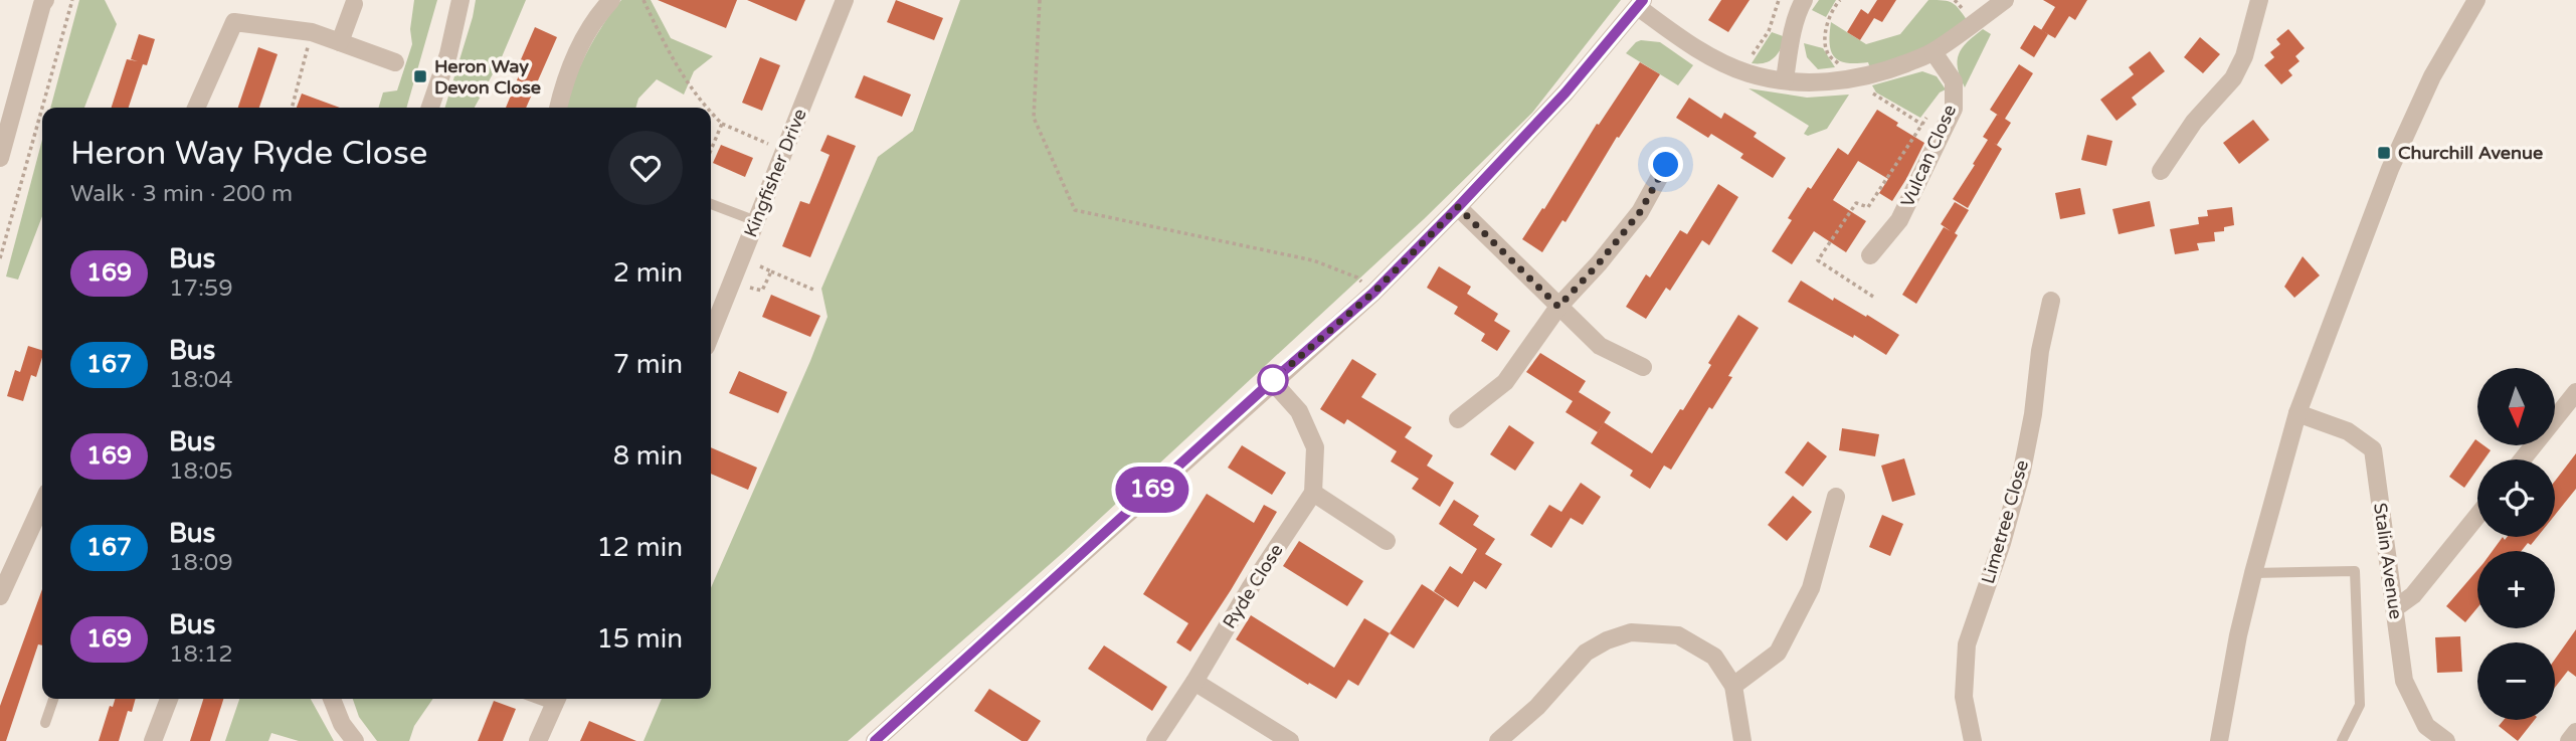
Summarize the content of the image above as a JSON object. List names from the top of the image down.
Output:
{
  "streets": {
    "street": [
      "Vulcan Close",
      "Kingfisher Drive",
      "Limetree Close",
      "Stalin Avenue",
      "Ryde Close"
    ]
  },
  "places": {
    "transit": ["Heron Way Devon Close", "Churchill Avenue"]
  },
  "lines": ["bus line 169"],
  "north": "bottom",
  "page": {
    "on_map": "169",
    "heading": ["Heron Way Ryde Close", "Walk · 3 min · 200 m"],
    "list": [
      {
        "mark": "169",
        "name": "Bus",
        "note": "17:59",
        "value": "2 min"
      },
      {
        "mark": "167",
        "name": "Bus",
        "note": "18:04",
        "value": "7 min"
      },
      {
        "mark": "169",
        "name": "Bus",
        "note": "18:05",
        "value": "8 min"
      },
      {
        "mark": "167",
        "name": "Bus",
        "note": "18:09",
        "value": "12 min"
      },
      {
        "mark": "169",
        "name": "Bus",
        "note": "18:12",
        "value": "15 min"
      }
    ],
    "map_buttons": ["+", "−"]
  }
}
